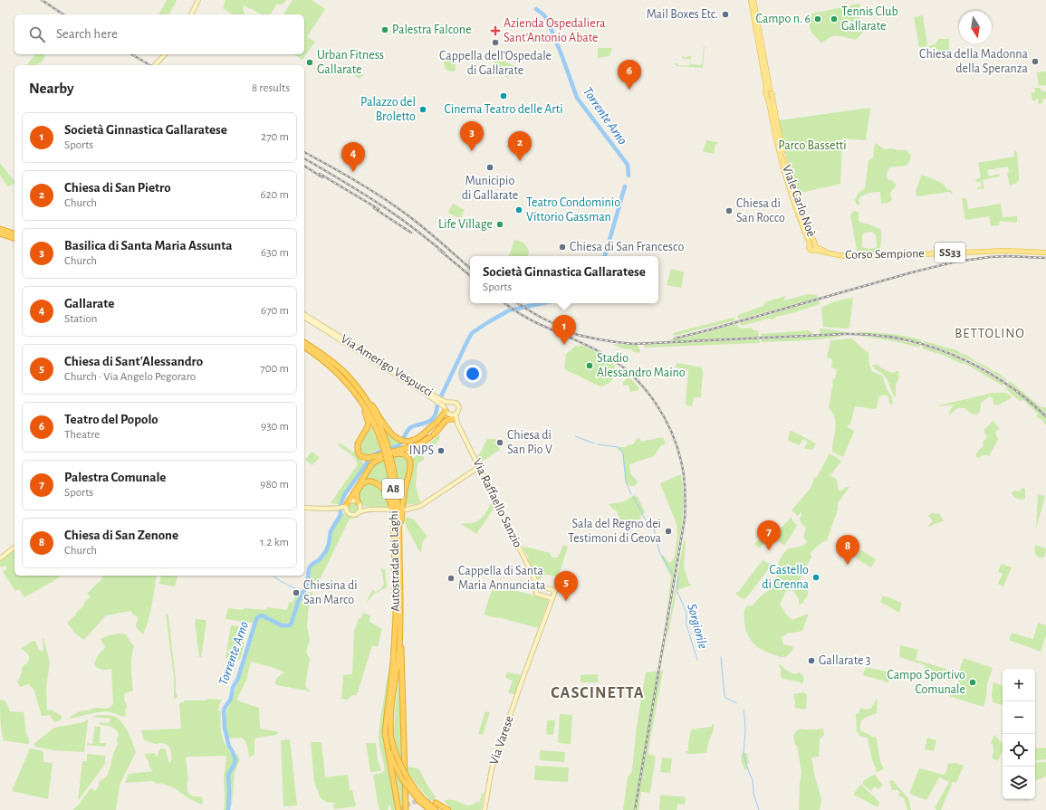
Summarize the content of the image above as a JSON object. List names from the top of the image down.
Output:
{
  "streets": {
    "highway": ["A8", "Autostrada dei Laghi"],
    "main road": [
      "Viale Carlo Noè",
      "SS33",
      "Corso Sempione",
      "Via Amerigo Vespucci",
      "Via Raffaello Sanzio",
      "Via Varese"
    ]
  },
  "crossings": [
    ["Viale Carlo Noè", "Corso Sempione"],
    ["Via Amerigo Vespucci", "Via Raffaello Sanzio"],
    ["A8", "Autostrada dei Laghi"],
    ["Via Raffaello Sanzio", "Via Varese"]
  ],
  "districts": ["BETTOLINO", "CASCINETTA"],
  "water": ["Torrente Arno", "Sorgiorile"],
  "parks": ["Parco Bassetti"],
  "places": {
    "other": [
      "Mail Boxes Etc.",
      "Campo n. 6",
      "Tennis Club Gallarate",
      "Palestra Falcone",
      "Cappella dell'Ospedale di Gallarate",
      "Chiesa della Madonna della Speranza",
      "Urban Fitness Gallarate",
      "Cinema Teatro delle Arti",
      "Palazzo del Broletto",
      "Municipio di Gallarate",
      "Teatro Condominio Vittorio Gassman",
      "Chiesa di San Rocco",
      "Life Village",
      "Chiesa di San Francesco",
      "Stadio Alessandro Maino",
      "Chiesa di San Pio V",
      "INPS",
      "Sala del Regno dei Testimoni di Geova",
      "Castello di Crenna",
      "Cappella di Santa Maria Annunciata",
      "Chiesina di San Marco",
      "Gallarate 3",
      "Campo Sportivo Comunale"
    ],
    "health": ["Azienda Ospedaliera Sant'Antonio Abate"]
  },
  "north": "bottom",
  "page": {
    "search": "Search here",
    "pins": [
      "6",
      "3",
      "2",
      "4",
      "1",
      "7",
      "8",
      "5"
    ],
    "heading": ["Nearby", "8 results"],
    "list": [
      {
        "mark": "1",
        "name": "Società Ginnastica Gallaratese",
        "note": "Sports",
        "value": "270 m"
      },
      {
        "mark": "2",
        "name": "Chiesa di San Pietro",
        "note": "Church",
        "value": "620 m"
      },
      {
        "mark": "3",
        "name": "Basilica di Santa Maria Assunta",
        "note": "Church",
        "value": "630 m"
      },
      {
        "mark": "4",
        "name": "Gallarate",
        "note": "Station",
        "value": "670 m"
      },
      {
        "mark": "5",
        "name": "Chiesa di Sant'Alessandro",
        "note": "Church · Via Angelo Pegoraro",
        "value": "700 m"
      },
      {
        "mark": "6",
        "name": "Teatro del Popolo",
        "note": "Theatre",
        "value": "930 m"
      },
      {
        "mark": "7",
        "name": "Palestra Comunale",
        "note": "Sports",
        "value": "980 m"
      },
      {
        "mark": "8",
        "name": "Chiesa di San Zenone",
        "note": "Church",
        "value": "1.2 km"
      }
    ],
    "popup": ["Società Ginnastica Gallaratese", "Sports"],
    "map_buttons": ["+", "−"]
  }
}
